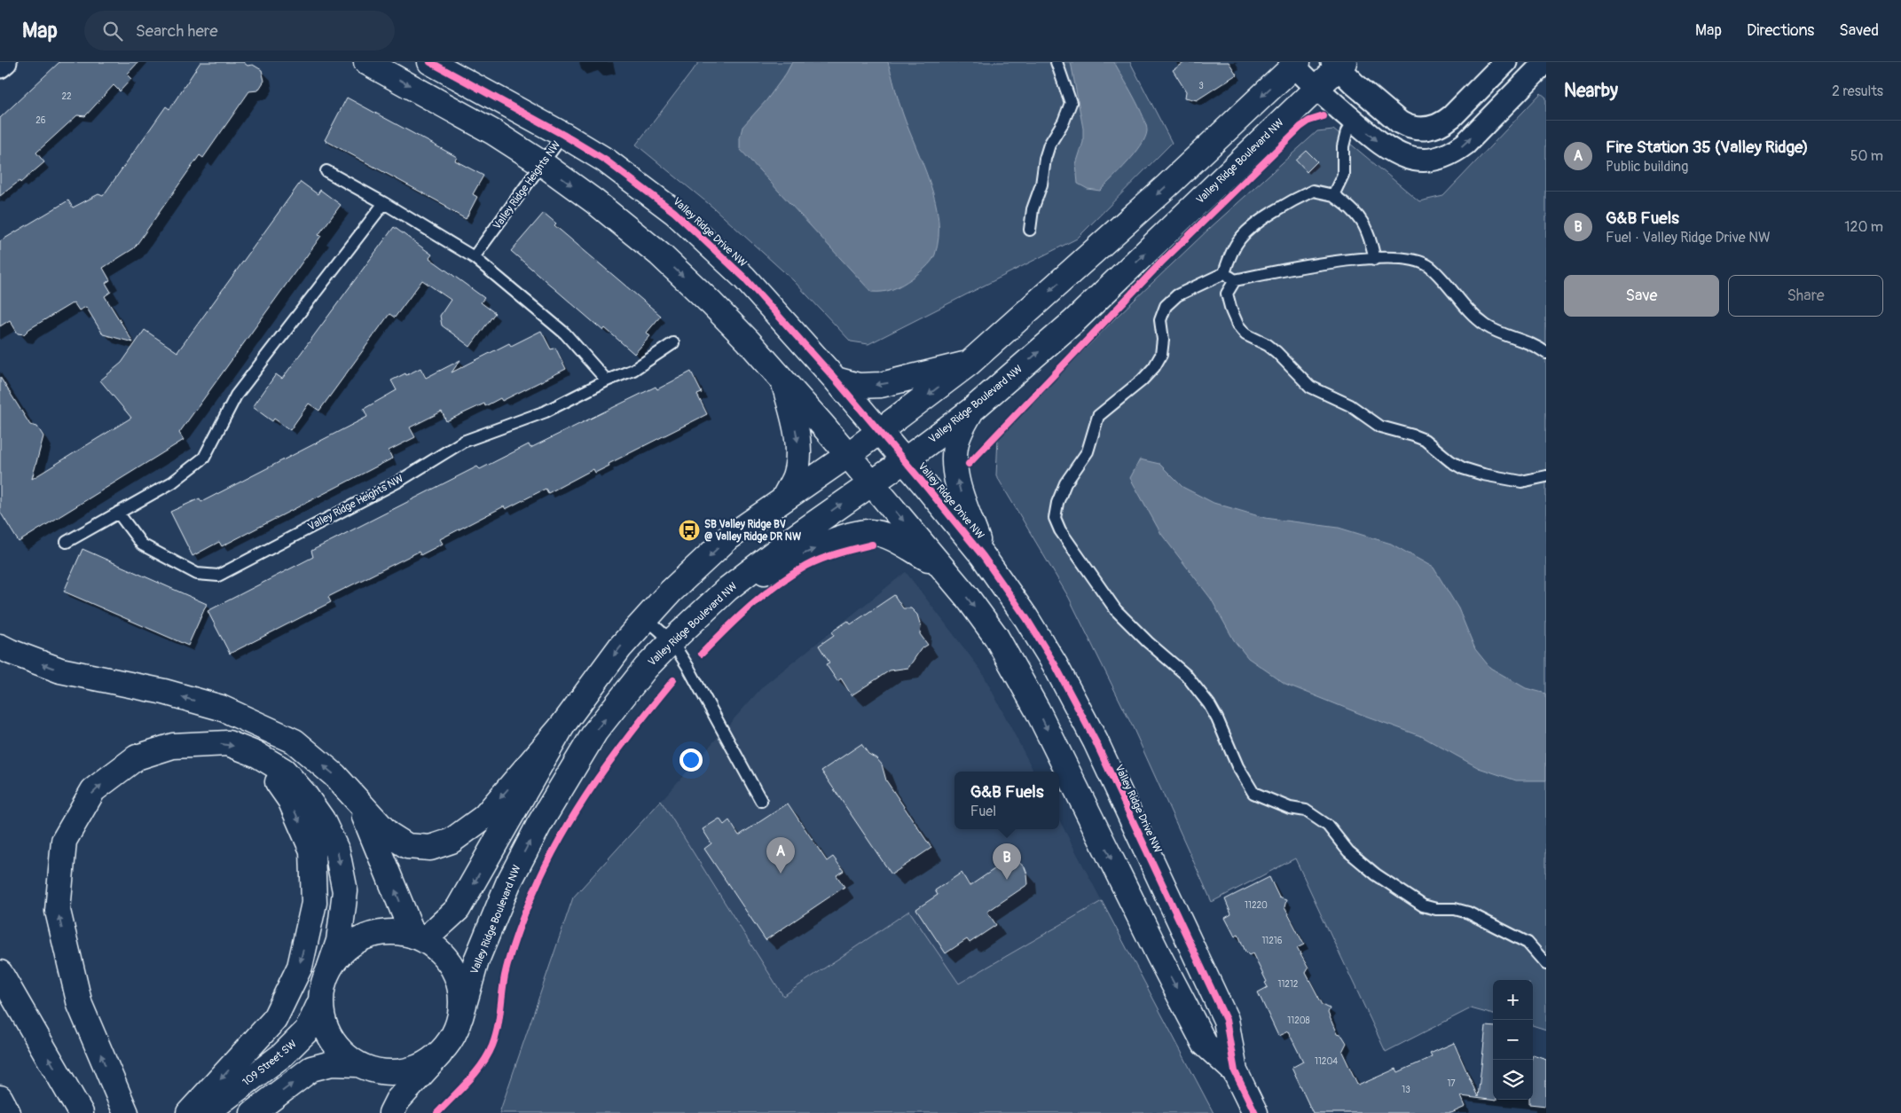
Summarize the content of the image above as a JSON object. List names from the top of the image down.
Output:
{
  "streets": {
    "main road": ["Valley Ridge Boulevard NW", "Valley Ridge Drive NW", "109 Street SW"],
    "lane": ["Valley Ridge Heights NW"]
  },
  "crossings": [
    ["Valley Ridge Boulevard NW", "Valley Ridge Drive NW"],
    ["Valley Ridge Boulevard NW", "109 Street SW"],
    ["Valley Ridge Heights NW", "Valley Ridge Drive NW"]
  ],
  "places": {
    "bus stop": ["SB Valley Ridge BV @ Valley Ridge DR NW"]
  },
  "house_numbers": [
    "3",
    "22",
    "26",
    "11220",
    "11216",
    "11212",
    "11208",
    "11204",
    "17",
    "13"
  ],
  "page": {
    "header": "Map",
    "search": "Search here",
    "nav": ["Map", "Directions", "Saved"],
    "heading": ["Nearby", "2 results"],
    "list": [
      {
        "mark": "A",
        "name": "Fire Station 35 (Valley Ridge)",
        "note": "Public building",
        "value": "50 m"
      },
      {
        "mark": "B",
        "name": "G&B Fuels",
        "note": "Fuel · Valley Ridge Drive NW",
        "value": "120 m"
      }
    ],
    "buttons": ["Save", "Share"],
    "popup": ["G&B Fuels", "Fuel"],
    "pins": ["A", "B"],
    "map_buttons": ["+", "−"]
  }
}
